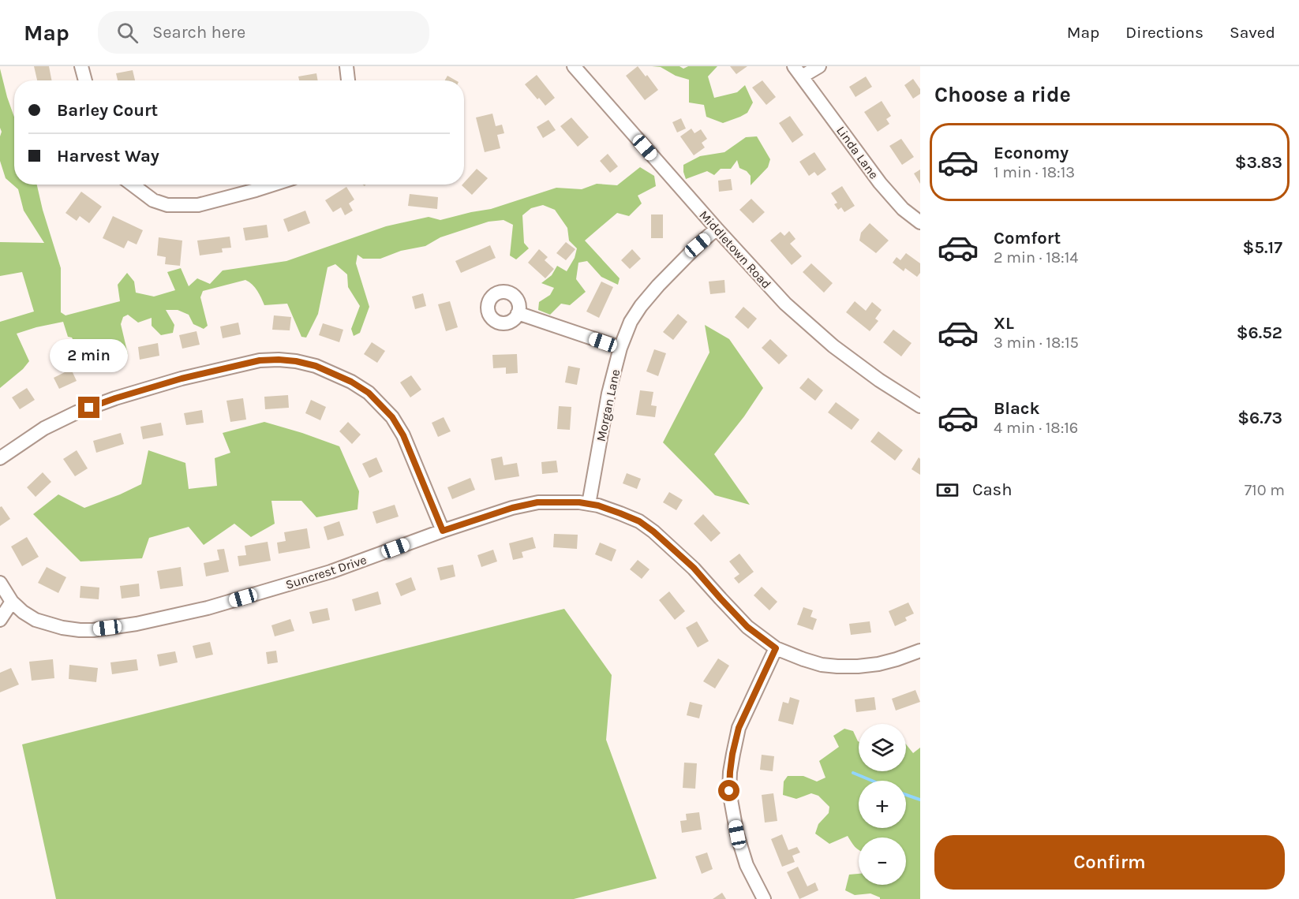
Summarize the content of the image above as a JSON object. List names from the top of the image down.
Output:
{
  "streets": {
    "street": [
      "Linda Lane",
      "Middletown Road",
      "Morgan Lane",
      "Suncrest Drive"
    ]
  },
  "crossings": [
    ["Middletown Road", "Morgan Lane"],
    ["Morgan Lane", "Suncrest Drive"]
  ],
  "page": {
    "header": "Map",
    "search": "Search here",
    "nav": ["Map", "Directions", "Saved"],
    "heading": "Choose a ride",
    "banner": ["Barley Court", "Harvest Way"],
    "list": [
      {
        "name": "Economy",
        "note": "1 min · 18:13",
        "value": "$3.83"
      },
      {
        "name": "Comfort",
        "note": "2 min · 18:14",
        "value": "$5.17"
      },
      {
        "name": "XL",
        "note": "3 min · 18:15",
        "value": "$6.52"
      },
      {
        "name": "Black",
        "note": "4 min · 18:16",
        "value": "$6.73"
      }
    ],
    "bubble": "2 min",
    "pay": ["Cash", "710 m"],
    "map_buttons": ["+", "−"],
    "buttons": "Confirm"
  }
}
